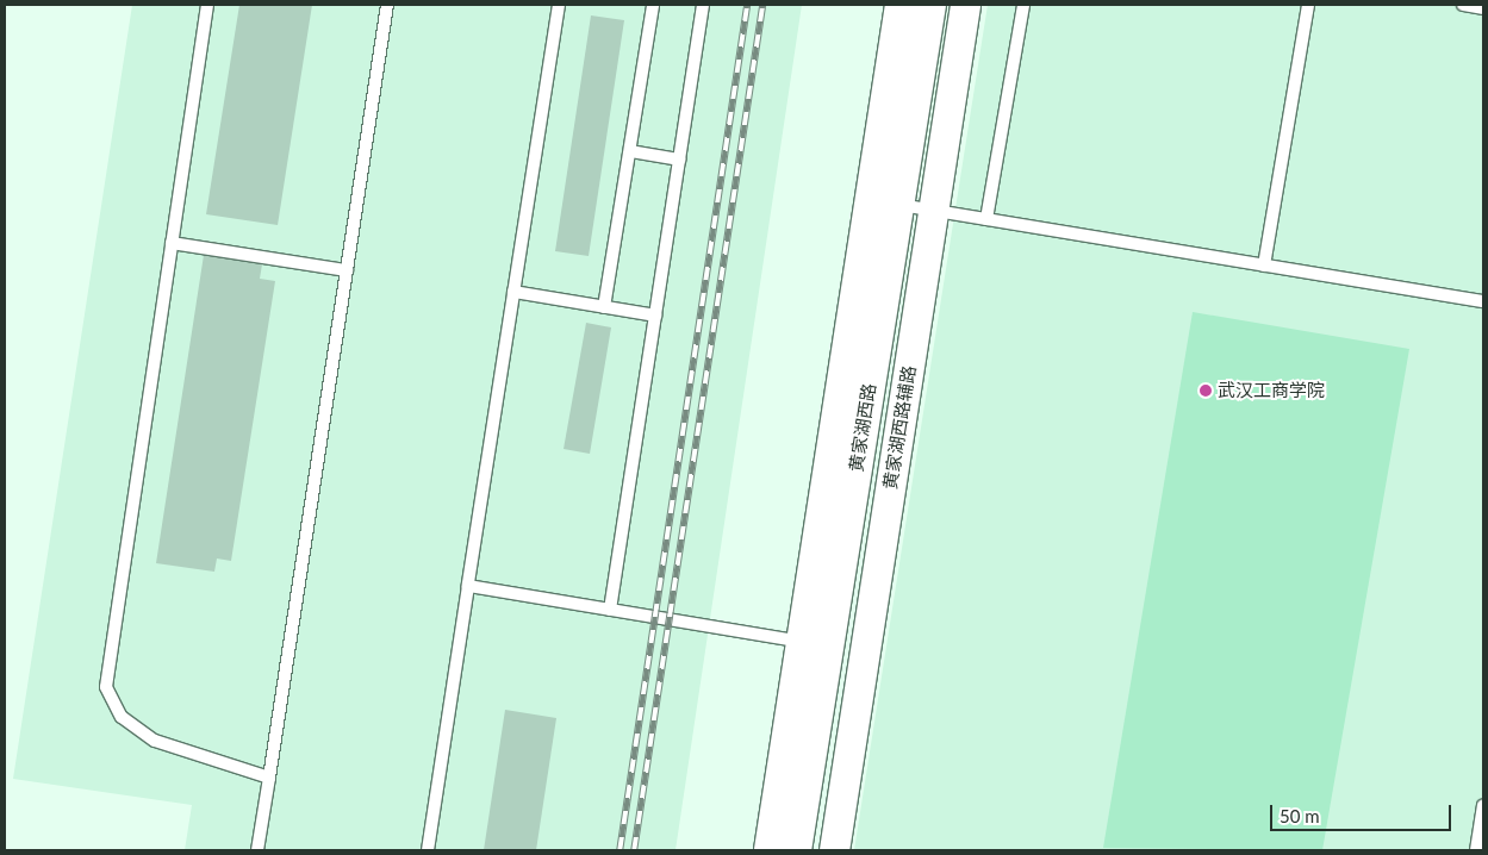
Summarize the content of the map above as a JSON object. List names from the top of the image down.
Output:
{
  "streets": {
    "main road": ["黄家湖西路"],
    "street": ["黄家湖西路辅路"]
  },
  "places": ["武汉工商学院"],
  "scale_bar": "50 m"
}
